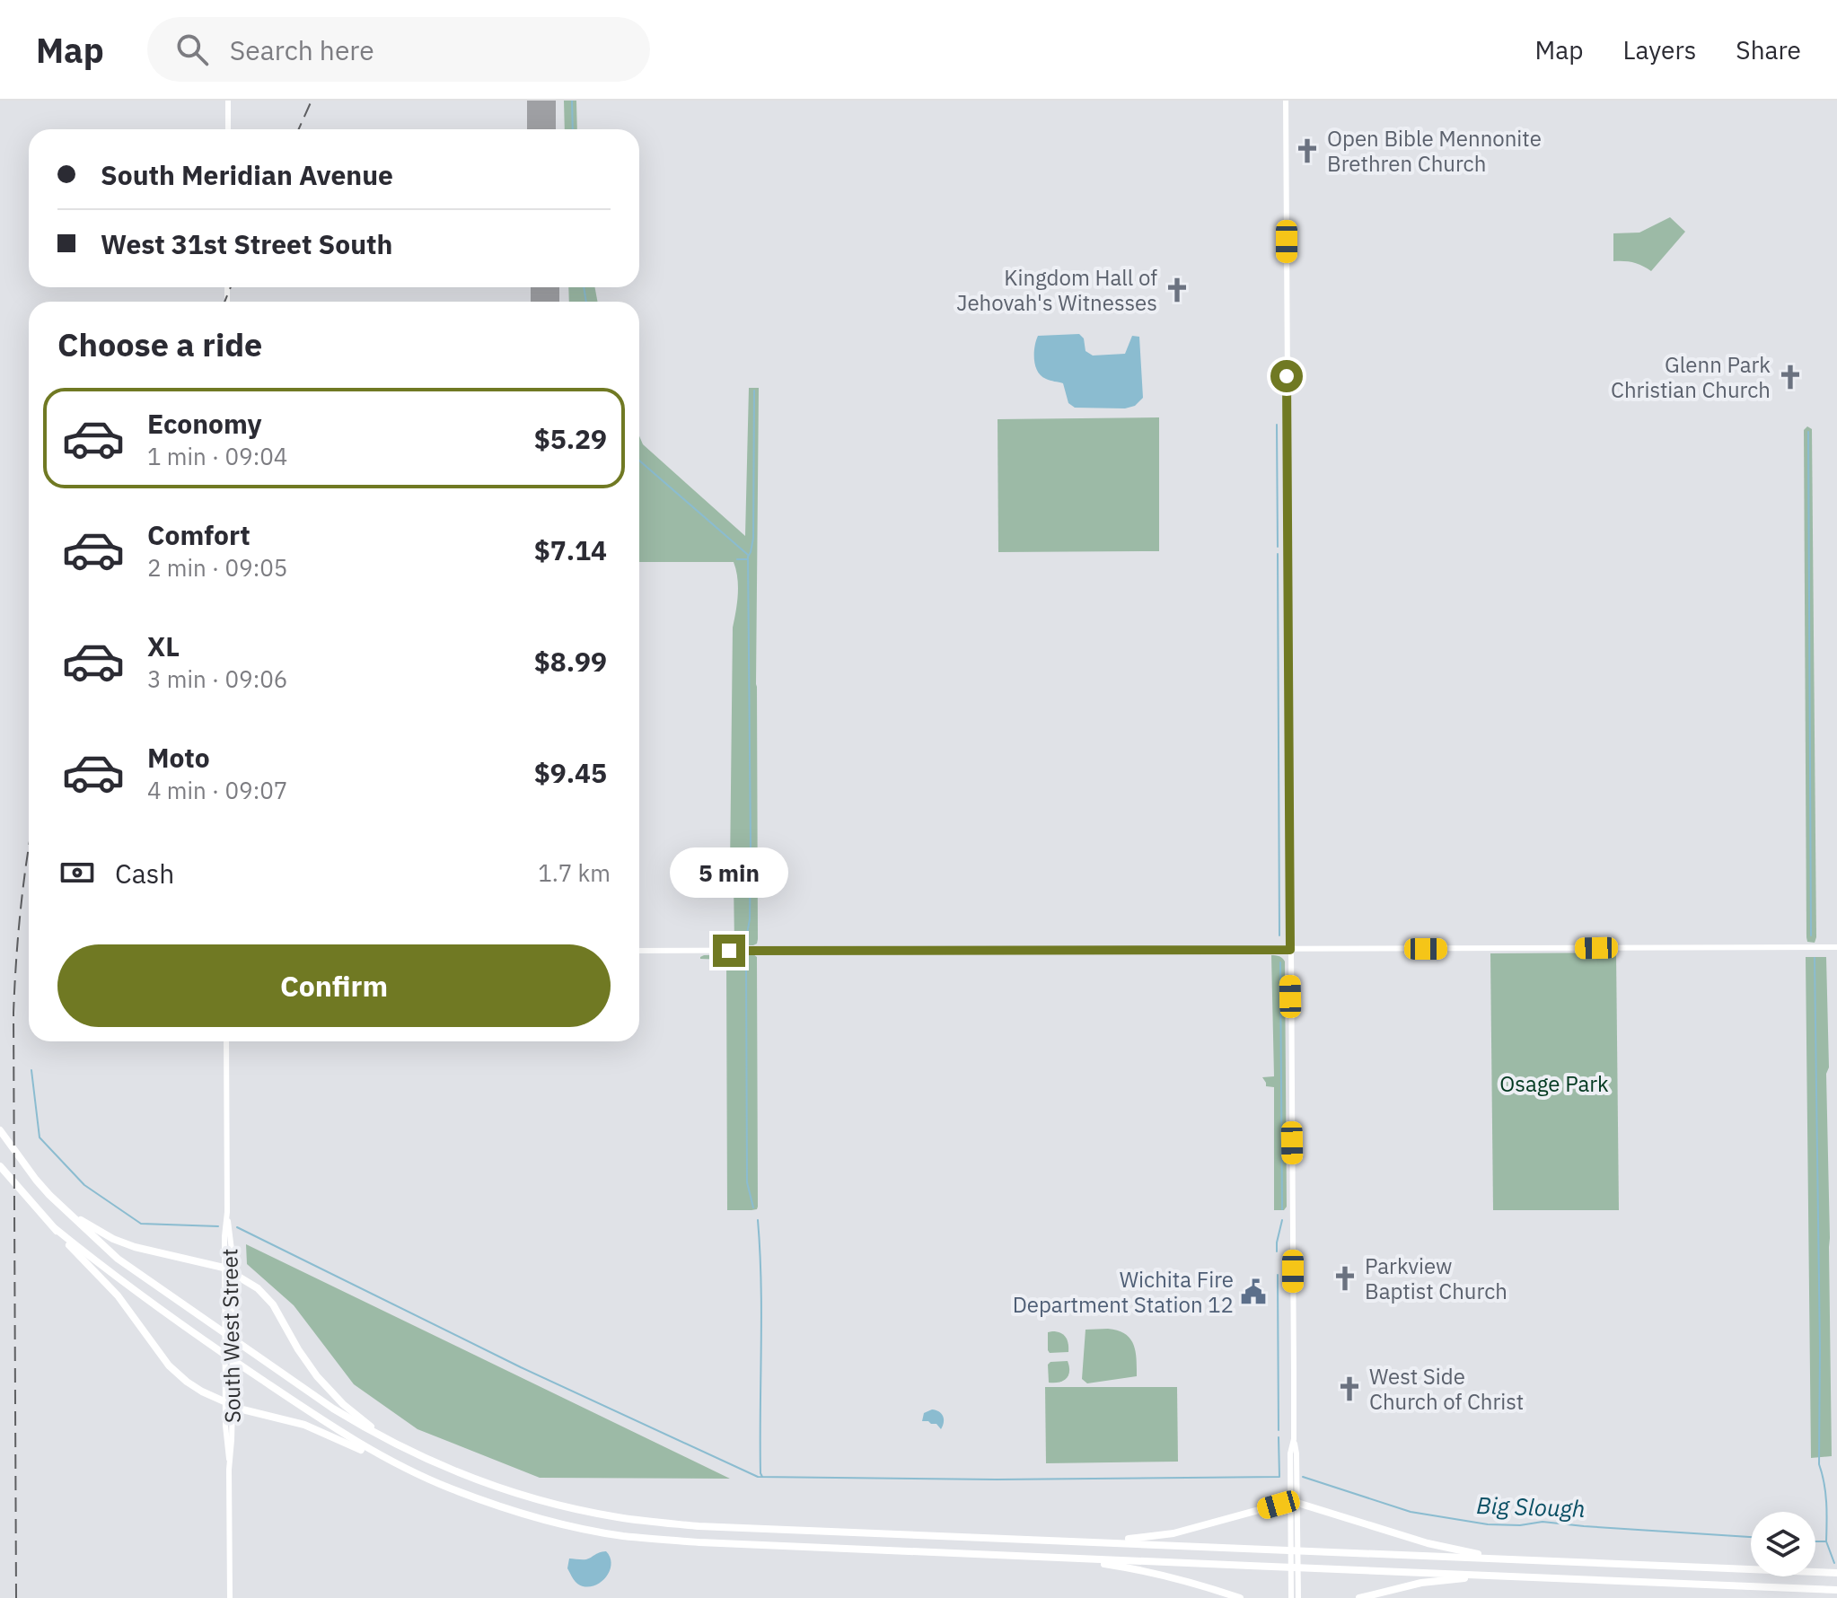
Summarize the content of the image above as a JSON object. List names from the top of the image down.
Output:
{
  "streets": {
    "street": ["South West Street"]
  },
  "water": ["Big Slough"],
  "parks": ["Osage Park"],
  "places": {
    "church": [
      "Open Bible Mennonite Brethren Church",
      "Kingdom Hall of Jehovah's Witnesses",
      "Glenn Park Christian Church",
      "Parkview Baptist Church",
      "West Side Church of Christ"
    ],
    "public building": ["Wichita Fire Department Station 12"]
  },
  "page": {
    "header": "Map",
    "search": "Search here",
    "nav": ["Map", "Layers", "Share"],
    "banner": ["South Meridian Avenue", "West 31st Street South"],
    "heading": "Choose a ride",
    "list": [
      {
        "name": "Economy",
        "note": "1 min · 09:04",
        "value": "$5.29"
      },
      {
        "name": "Comfort",
        "note": "2 min · 09:05",
        "value": "$7.14"
      },
      {
        "name": "XL",
        "note": "3 min · 09:06",
        "value": "$8.99"
      },
      {
        "name": "Moto",
        "note": "4 min · 09:07",
        "value": "$9.45"
      }
    ],
    "pay": ["Cash", "1.7 km"],
    "bubble": "5 min",
    "buttons": "Confirm"
  }
}
